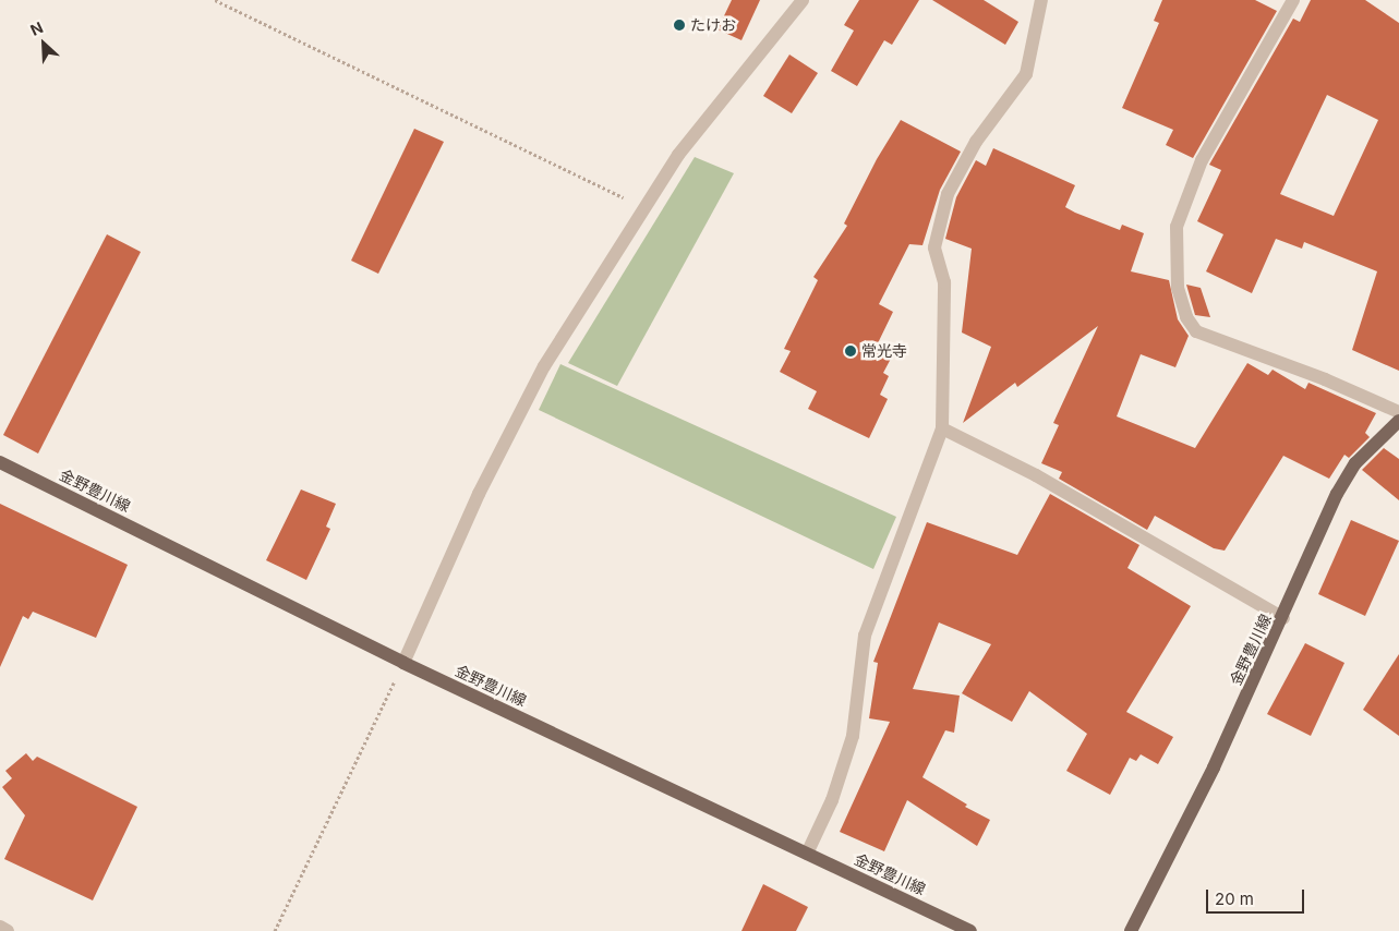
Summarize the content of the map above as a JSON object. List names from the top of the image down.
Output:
{
  "streets": {
    "main road": ["金野豊川線"]
  },
  "places": ["たけお", "常光寺"],
  "scale_bar": "20 m",
  "north": "top left"
}
